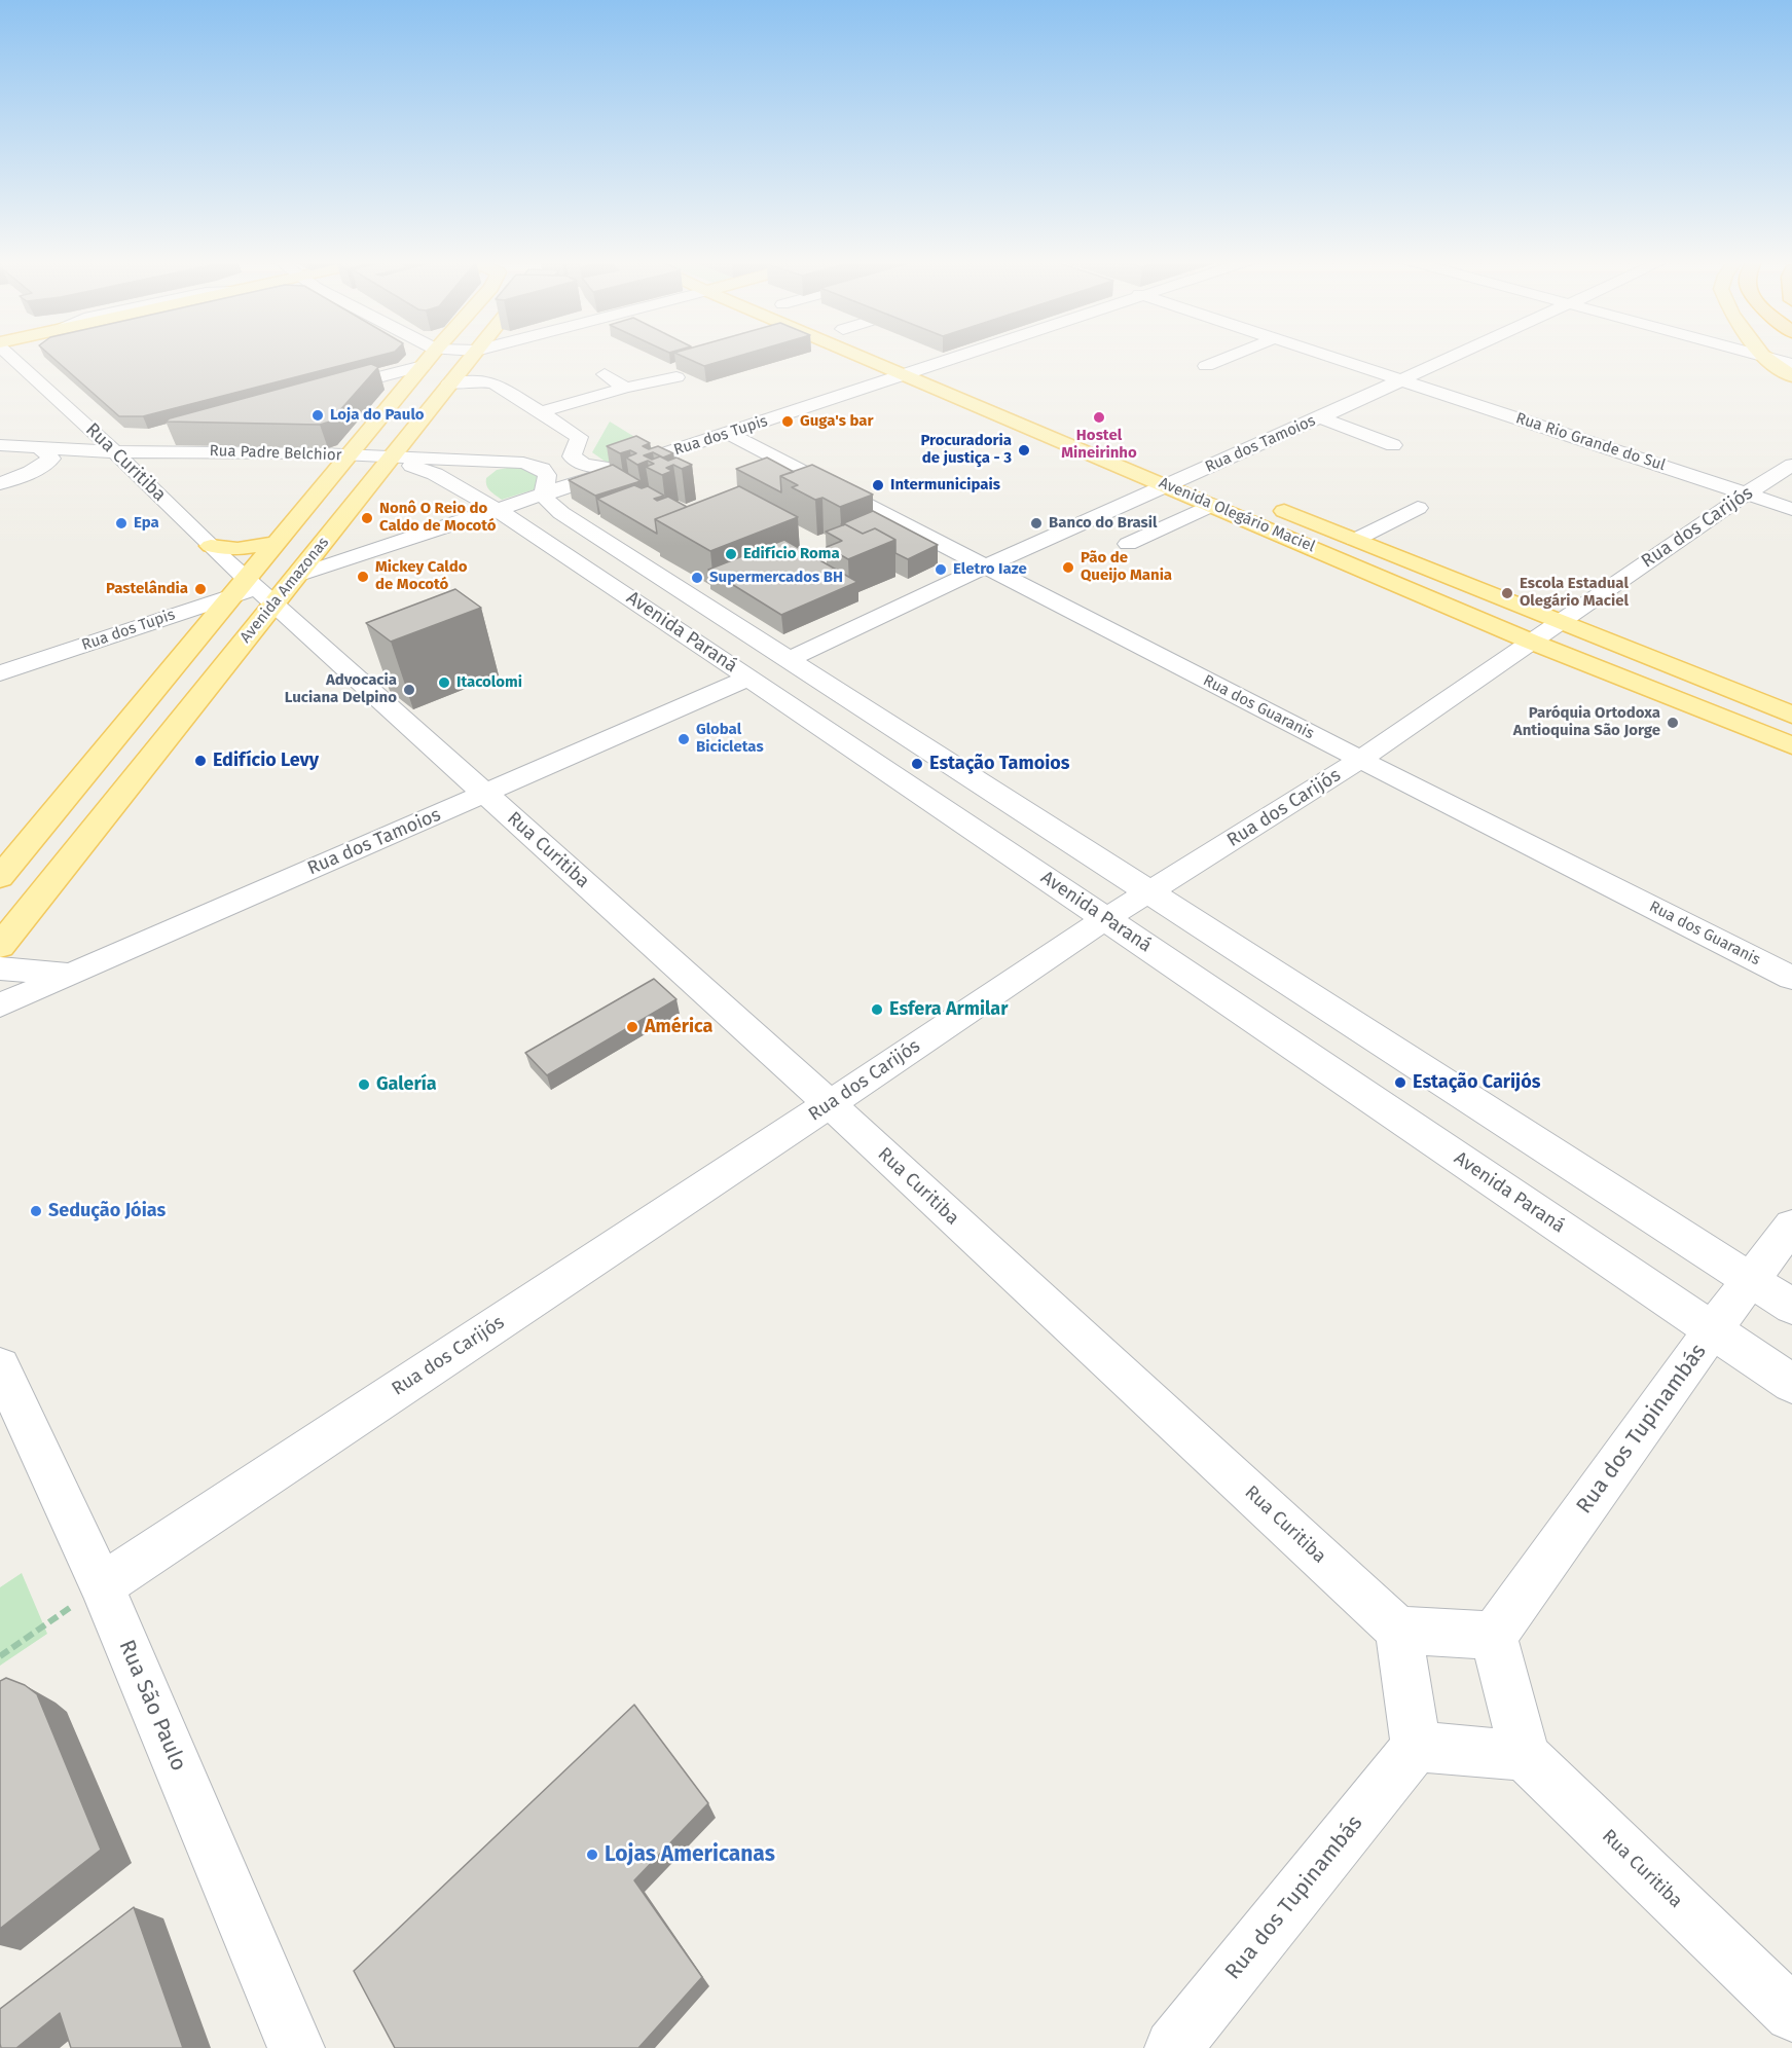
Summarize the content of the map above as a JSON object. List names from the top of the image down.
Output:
{
  "streets": {
    "main road": ["Avenida Olegário Maciel", "Avenida Amazonas"],
    "street": [
      "Rua dos Tupis",
      "Rua Rio Grande do Sul",
      "Rua dos Tamoios",
      "Rua Padre Belchior",
      "Rua Curitiba",
      "Rua dos Carijós",
      "Avenida Paraná",
      "Rua dos Guaranis",
      "Rua dos Tupinambás",
      "Rua São Paulo"
    ]
  },
  "crossings": [
    ["Rua dos Tupis", "Rua Curitiba"],
    ["Rua dos Tupis", "Avenida Olegário Maciel"],
    ["Rua dos Tupis", "Avenida Amazonas"],
    ["Rua dos Tupis", "Avenida Paraná"],
    ["Rua dos Tupis", "Rua dos Guaranis"],
    ["Rua Rio Grande do Sul", "Rua dos Tamoios"],
    ["Rua Rio Grande do Sul", "Rua dos Carijós"],
    ["Rua dos Tamoios", "Rua Curitiba"],
    ["Rua dos Tamoios", "Avenida Olegário Maciel"],
    ["Rua dos Tamoios", "Avenida Paraná"],
    ["Rua dos Tamoios", "Rua dos Guaranis"],
    ["Rua Padre Belchior", "Rua Curitiba"],
    ["Rua Padre Belchior", "Avenida Amazonas"],
    ["Rua Padre Belchior", "Avenida Paraná"],
    ["Rua Curitiba", "Rua dos Carijós"],
    ["Rua Curitiba", "Avenida Amazonas"],
    ["Avenida Olegário Maciel", "Rua dos Carijós"],
    ["Rua dos Carijós", "Avenida Paraná"],
    ["Rua dos Carijós", "Rua dos Guaranis"],
    ["Rua dos Carijós", "Rua São Paulo"],
    ["Avenida Amazonas", "Avenida Paraná"],
    ["Avenida Paraná", "Rua dos Tupinambás"]
  ],
  "places": [
    "Loja do Paulo",
    "Hostel Mineirinho",
    "Guga's bar",
    "Procuradoria de justiça - 3",
    "Intermunicipais",
    "Nonô O Reio do Caldo de Mocotó",
    "Epa",
    "Banco do Brasil",
    "Edifício Roma",
    "Pão de Queijo Mania",
    "Eletro Iaze",
    "Mickey Caldo de Mocotó",
    "Supermercados BH",
    "Pastelândia",
    "Escola Estadual Olegário Maciel",
    "Itacolomi",
    "Advocacia Luciana Delpino",
    "Paróquia Ortodoxa Antioquina São Jorge",
    "Global Bicicletas",
    "Edifício Levy",
    "Estação Tamoios",
    "Esfera Armilar",
    "América",
    "Estação Carijós",
    "Galería",
    "Sedução Jóias",
    "Lojas Americanas"
  ]
}
